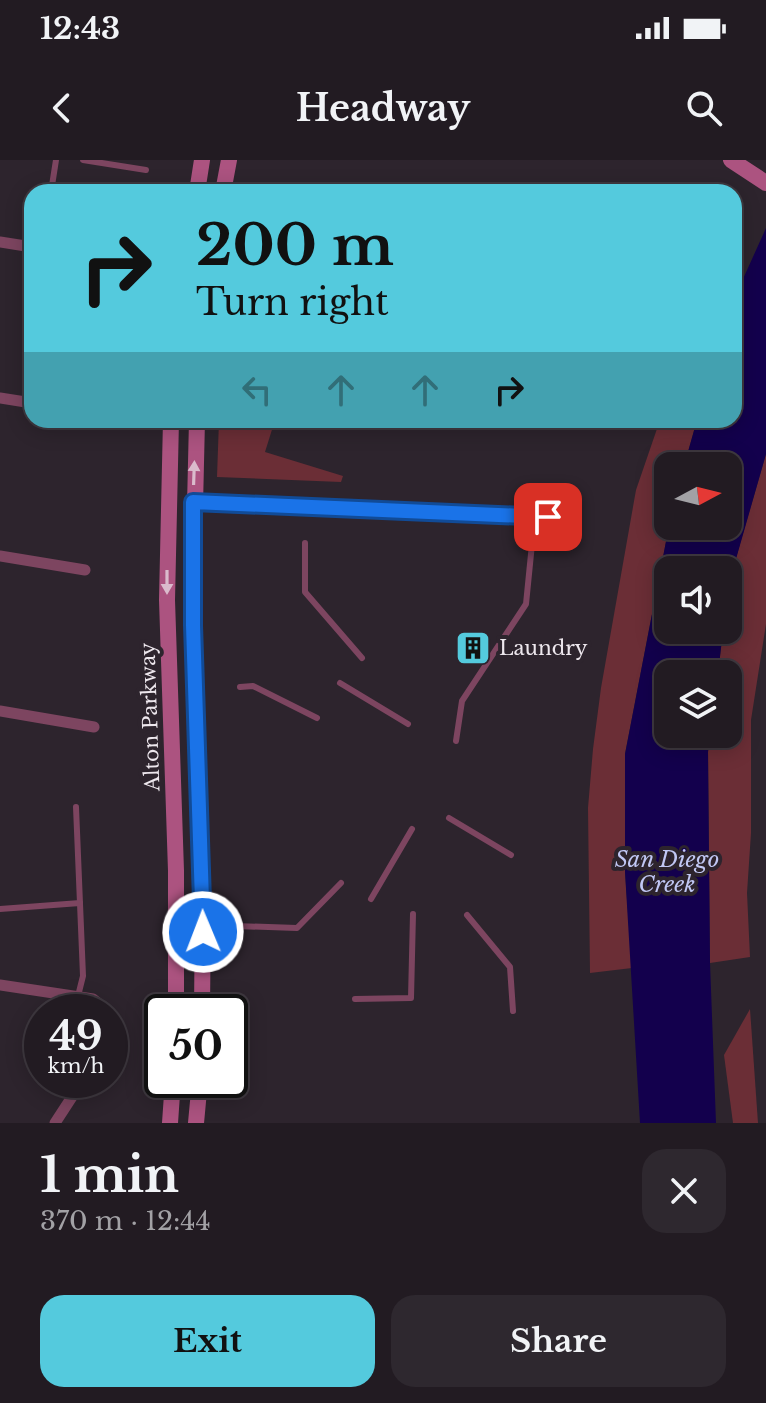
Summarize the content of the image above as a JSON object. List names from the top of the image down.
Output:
{
  "streets": {
    "main road": ["Alton Parkway"]
  },
  "water": ["San Diego Creek"],
  "places": {
    "building": ["Laundry"]
  },
  "north": "right",
  "page": {
    "status": "12:43",
    "header": "Headway",
    "turn": ["200 m", "Turn right"],
    "speed": "49 km/h",
    "limit": "50",
    "heading": ["1 min", "370 m · 12:44"],
    "buttons": ["Exit", "Share"]
  }
}
